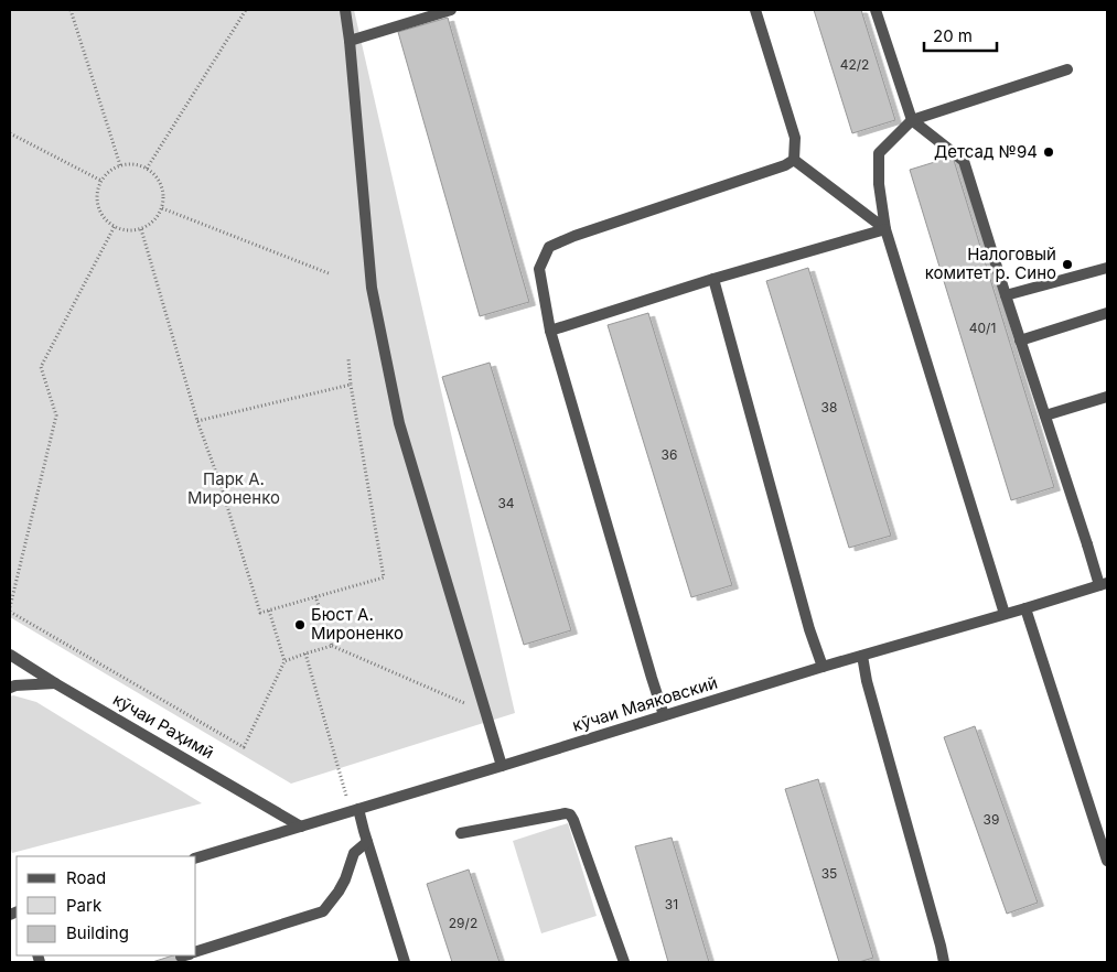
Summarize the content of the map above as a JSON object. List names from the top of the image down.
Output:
{
  "streets": {
    "street": ["кӯчаи Маяковский", "кӯчаи Раҳимӣ"]
  },
  "crossings": [
    ["кӯчаи Маяковский", "кӯчаи Раҳимӣ"]
  ],
  "parks": ["Парк А. Мироненко"],
  "places": ["Детсад №94", "Налоговый комитет р. Сино", "Бюст А. Мироненко"],
  "house_numbers": [
    "42/2",
    "40/1",
    "38",
    "36",
    "34",
    "39",
    "35",
    "31",
    "29/2"
  ],
  "legend": ["Road", "Park", "Building"],
  "scale_bar": "20 m"
}
